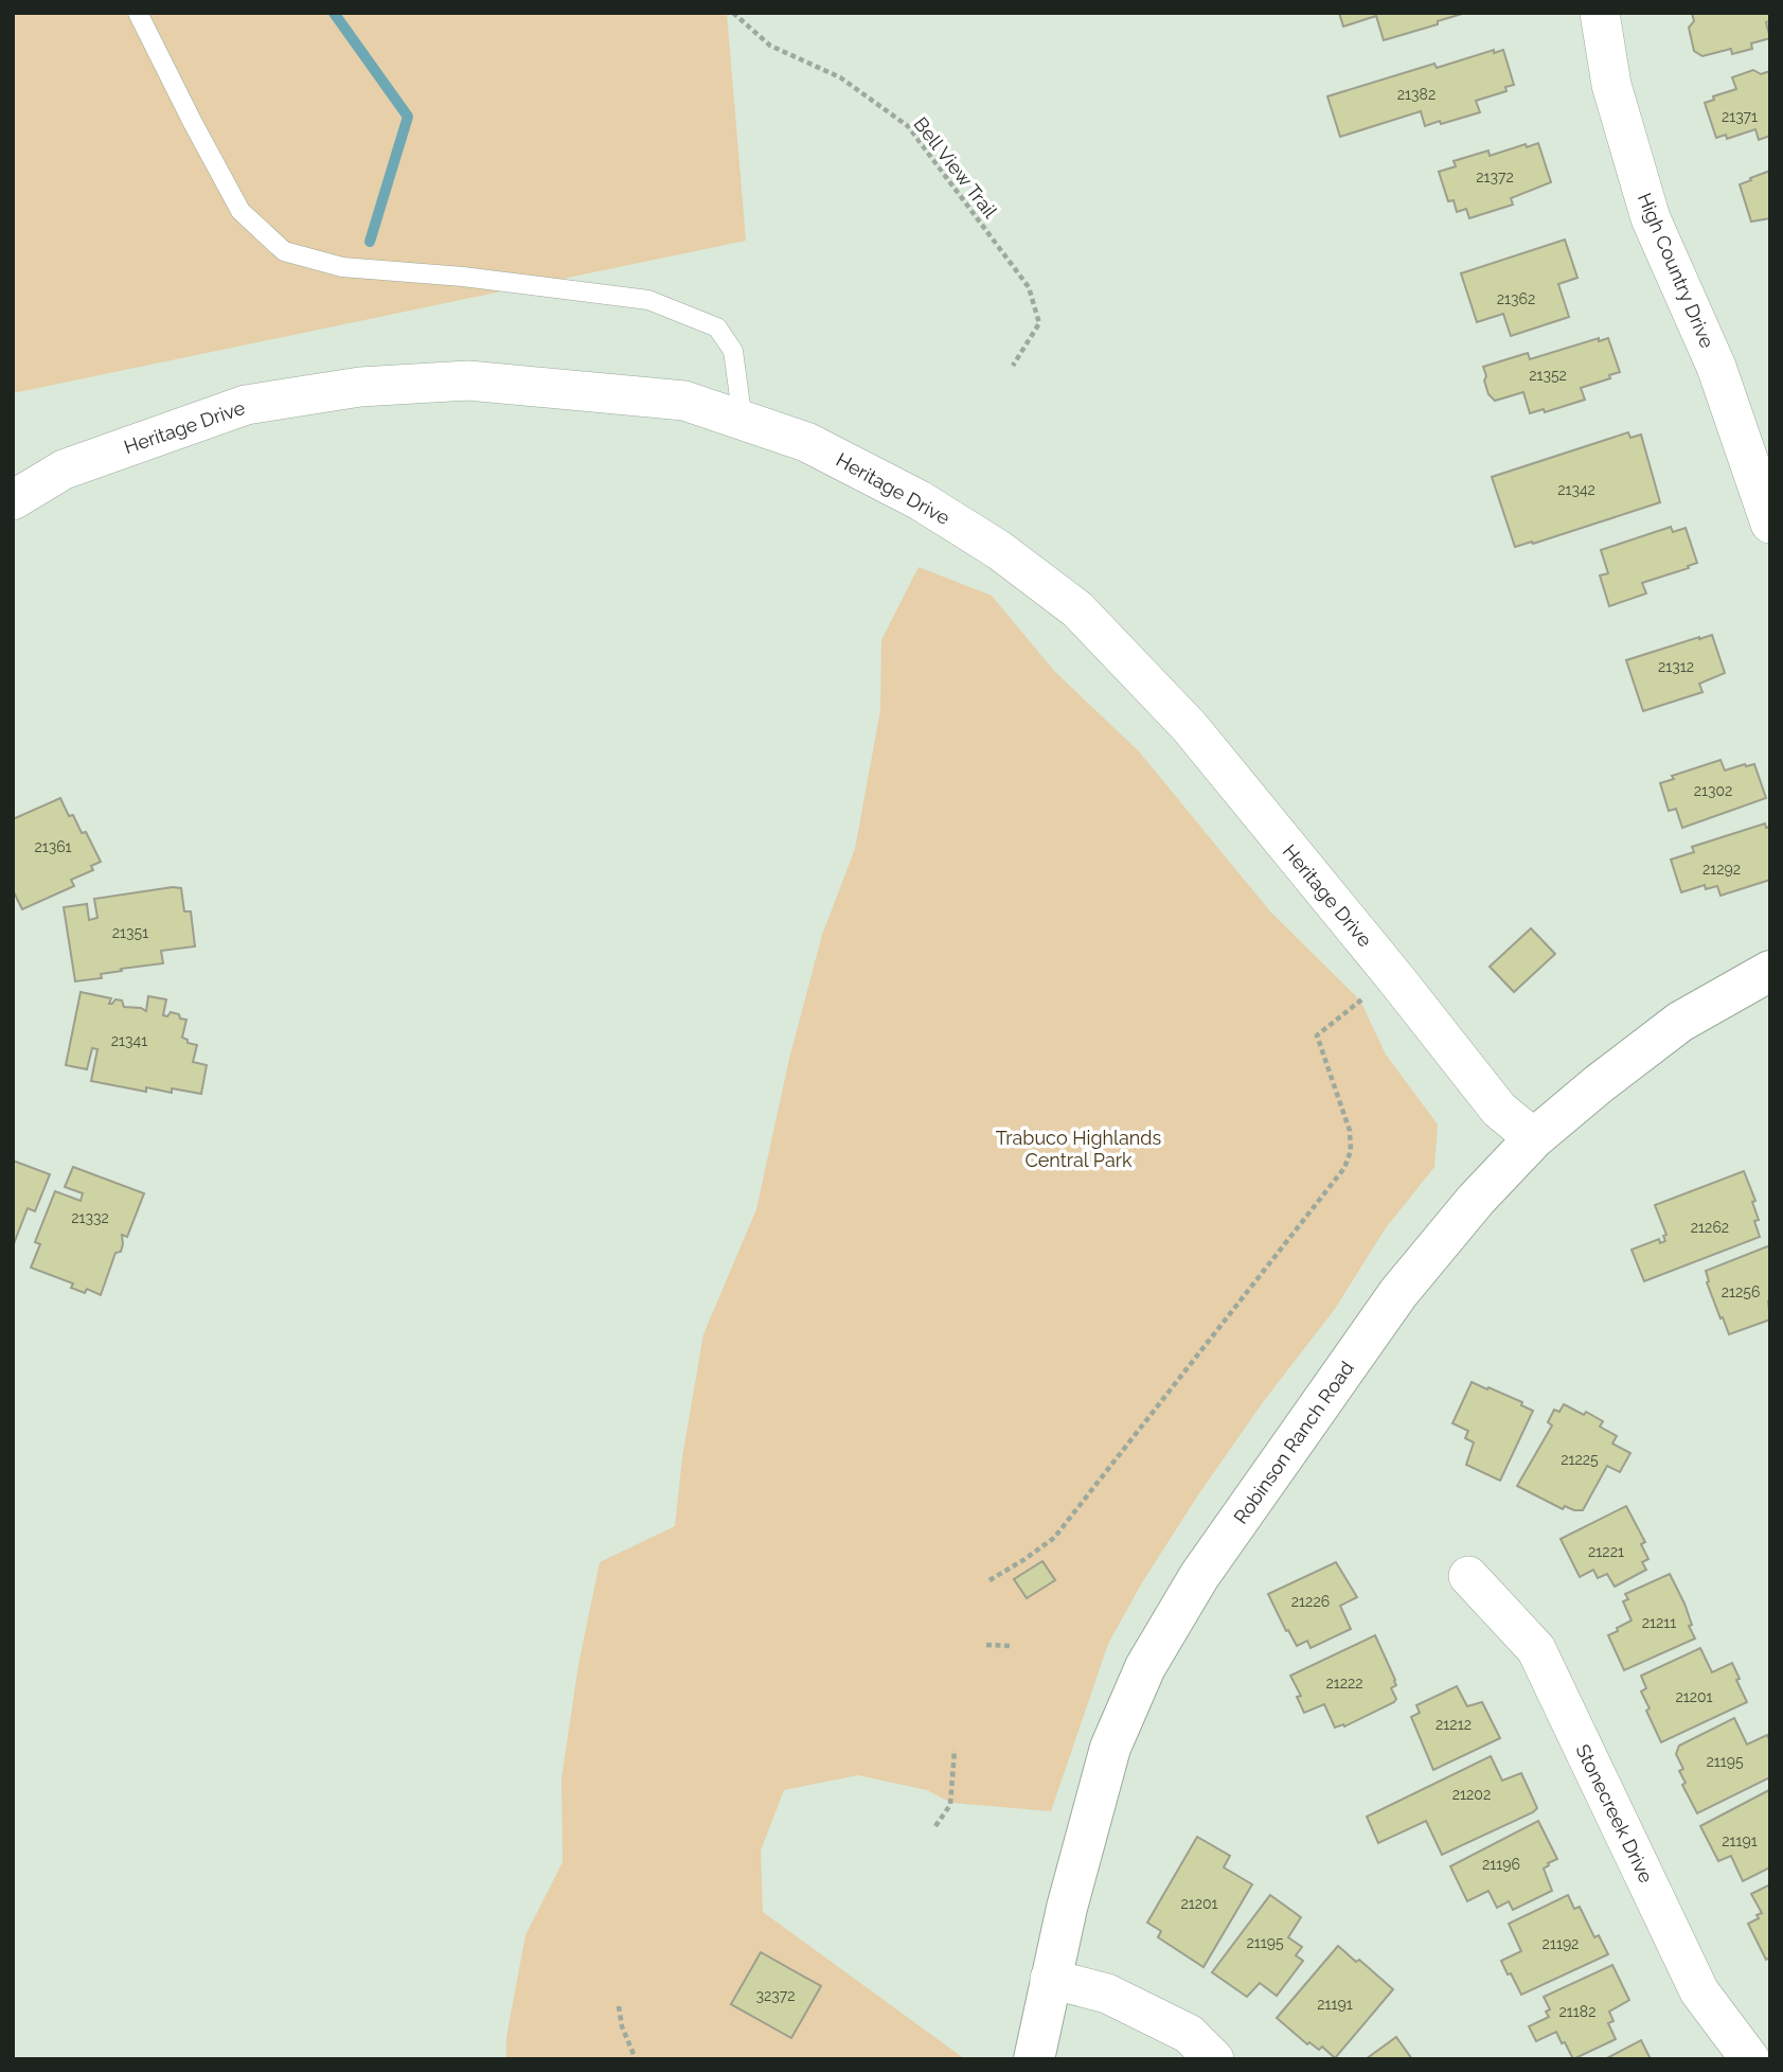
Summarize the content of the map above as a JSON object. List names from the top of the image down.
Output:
{
  "streets": {
    "street": [
      "High Country Drive",
      "Heritage Drive",
      "Robinson Ranch Road",
      "Stonecreek Drive"
    ],
    "path": ["Bell View Trail"]
  },
  "crossings": [
    ["Heritage Drive", "Robinson Ranch Road"]
  ],
  "parks": ["Trabuco Highlands Central Park"],
  "house_numbers": [
    "21382",
    "21371",
    "21372",
    "21362",
    "21352",
    "21342",
    "21312",
    "21302",
    "21361",
    "21292",
    "21351",
    "21341",
    "21332",
    "21262",
    "21256",
    "21225",
    "21221",
    "21226",
    "21211",
    "21222",
    "21201",
    "21212",
    "21195",
    "21202",
    "21191",
    "21196",
    "21201",
    "21195",
    "21192",
    "32372",
    "21191",
    "21182"
  ]
}
